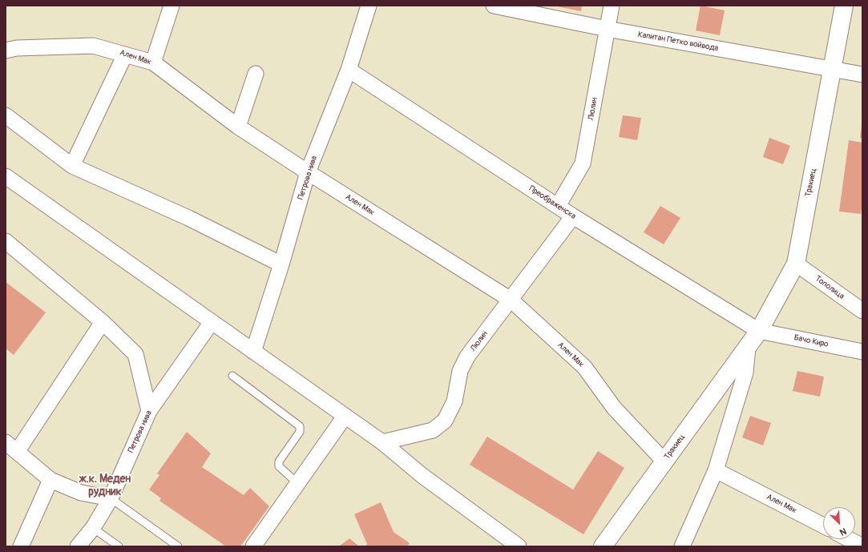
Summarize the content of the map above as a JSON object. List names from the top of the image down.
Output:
{
  "streets": {
    "street": [
      "Капитан Петко войвода",
      "Ален Мак",
      "Люлин",
      "Петрова нива",
      "Тракиец",
      "Преображенска",
      "Тополица",
      "Бачо Киро"
    ]
  },
  "crossings": [
    ["Капитан Петко войвода", "Люлин"],
    ["Капитан Петко войвода", "Тракиец"],
    ["Ален Мак", "Люлин"],
    ["Ален Мак", "Петрова нива"],
    ["Ален Мак", "Тракиец"],
    ["Люлин", "Преображенска"],
    ["Петрова нива", "Преображенска"],
    ["Тракиец", "Преображенска"],
    ["Тракиец", "Тополица"],
    ["Тракиец", "Бачо Киро"],
    ["Преображенска", "Бачо Киро"]
  ],
  "districts": ["ж.к. Меден рудник"],
  "north": "bottom right"
}
